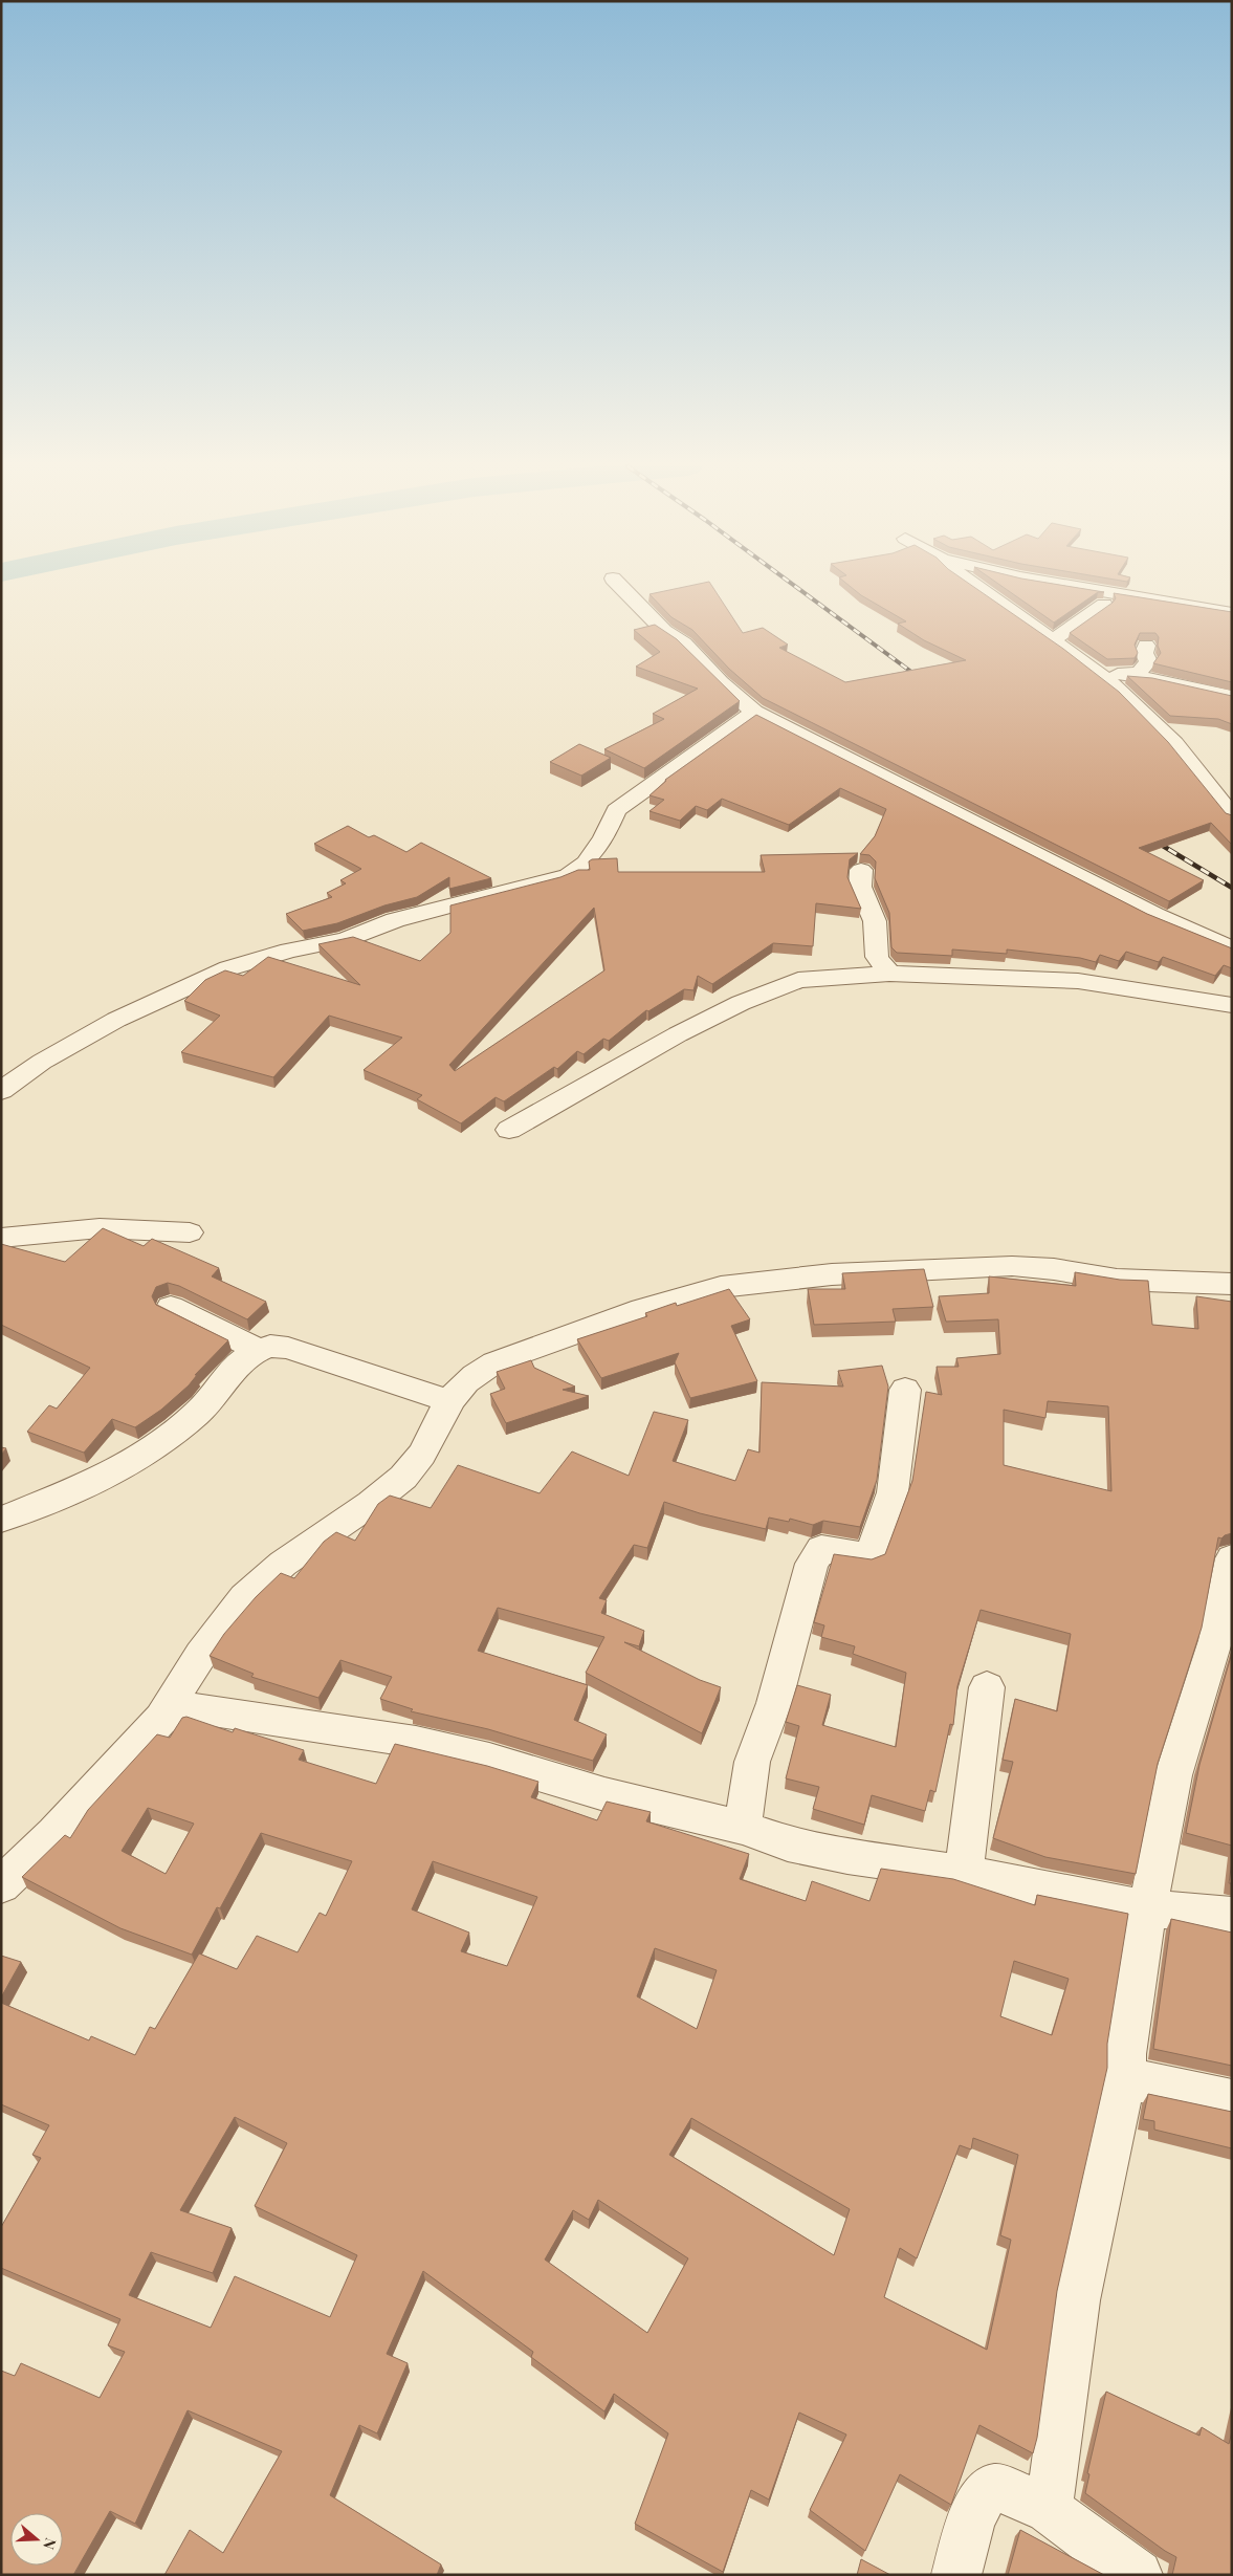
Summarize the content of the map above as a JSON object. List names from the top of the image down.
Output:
{
  "north": "right"
}
